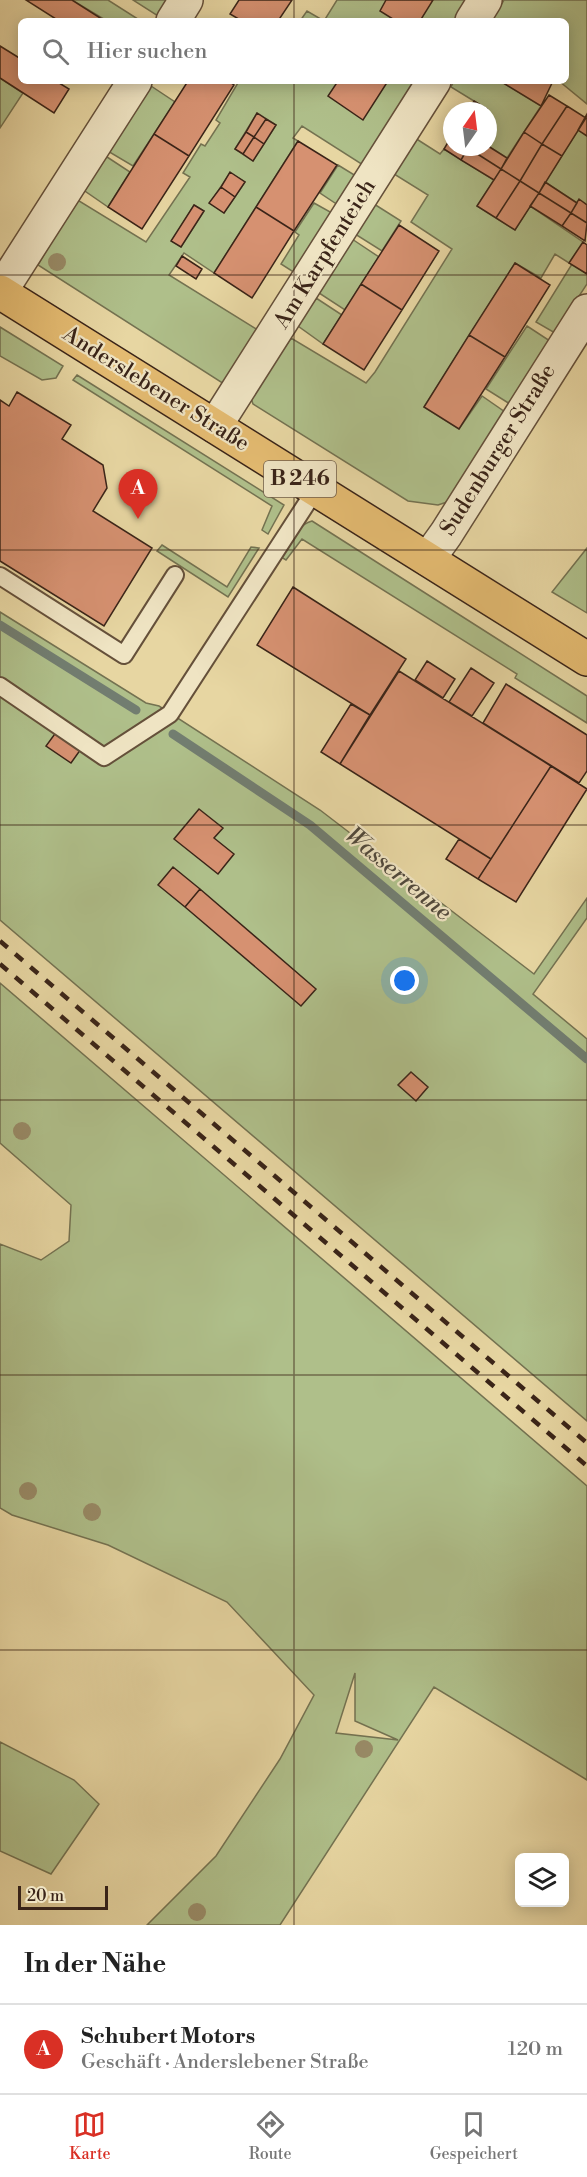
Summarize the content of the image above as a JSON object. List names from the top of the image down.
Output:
{
  "streets": {
    "main road": ["Anderslebener Straße", "B 246"],
    "street": ["Am Karpfenteich", "Sudenburger Straße"]
  },
  "crossings": [
    ["Am Karpfenteich", "Anderslebener Straße"],
    ["Anderslebener Straße", "Sudenburger Straße"]
  ],
  "water": ["Wasserrenne"],
  "scale_bar": "20 m",
  "north": "top",
  "page": {
    "search": "Hier suchen",
    "pins": "A",
    "scale": "20 m",
    "heading": "In der Nähe",
    "list": [
      {
        "mark": "A",
        "name": "Schubert Motors",
        "note": "Geschäft · Anderslebener Straße",
        "value": "120 m"
      }
    ],
    "nav": ["Karte", "Route", "Gespeichert"]
  }
}
